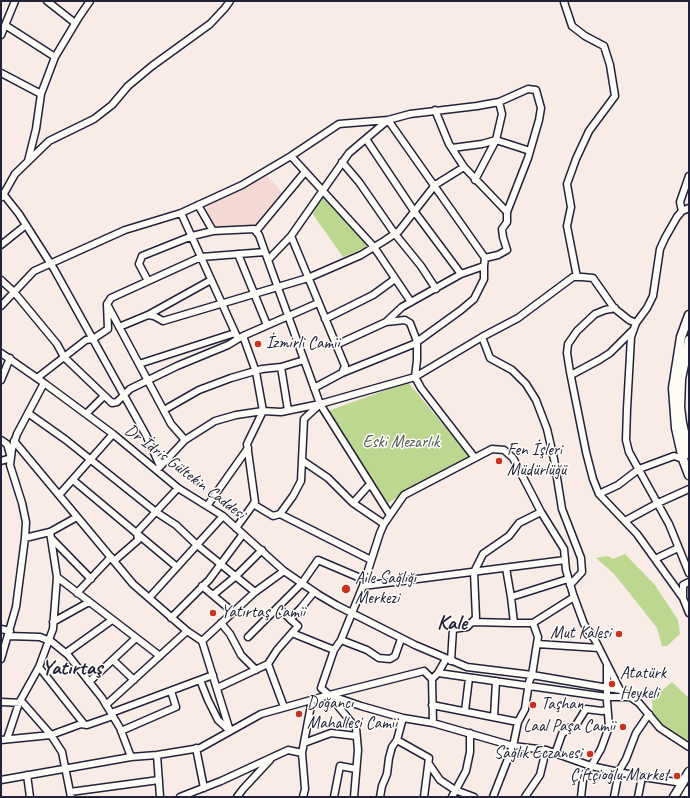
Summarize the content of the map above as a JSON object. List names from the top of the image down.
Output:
{
  "streets": {
    "street": ["Dr İdris Gültekin Caddesi"]
  },
  "districts": ["Kale", "Yatırtaş"],
  "parks": ["Eski Mezarlık"],
  "places": [
    "İzmirli Camii",
    "Fen İşleri Müdürlüğü",
    "Aile Sağlığı Merkezi",
    "Yatırtaş Camii",
    "Mut Kalesi",
    "Atatürk Heykeli",
    "Taşhan",
    "Doğancı Mahallesi Camii",
    "Laal Paşa Camii",
    "Sağlık Eczanesi",
    "Çiftçioğlu Market"
  ]
}
